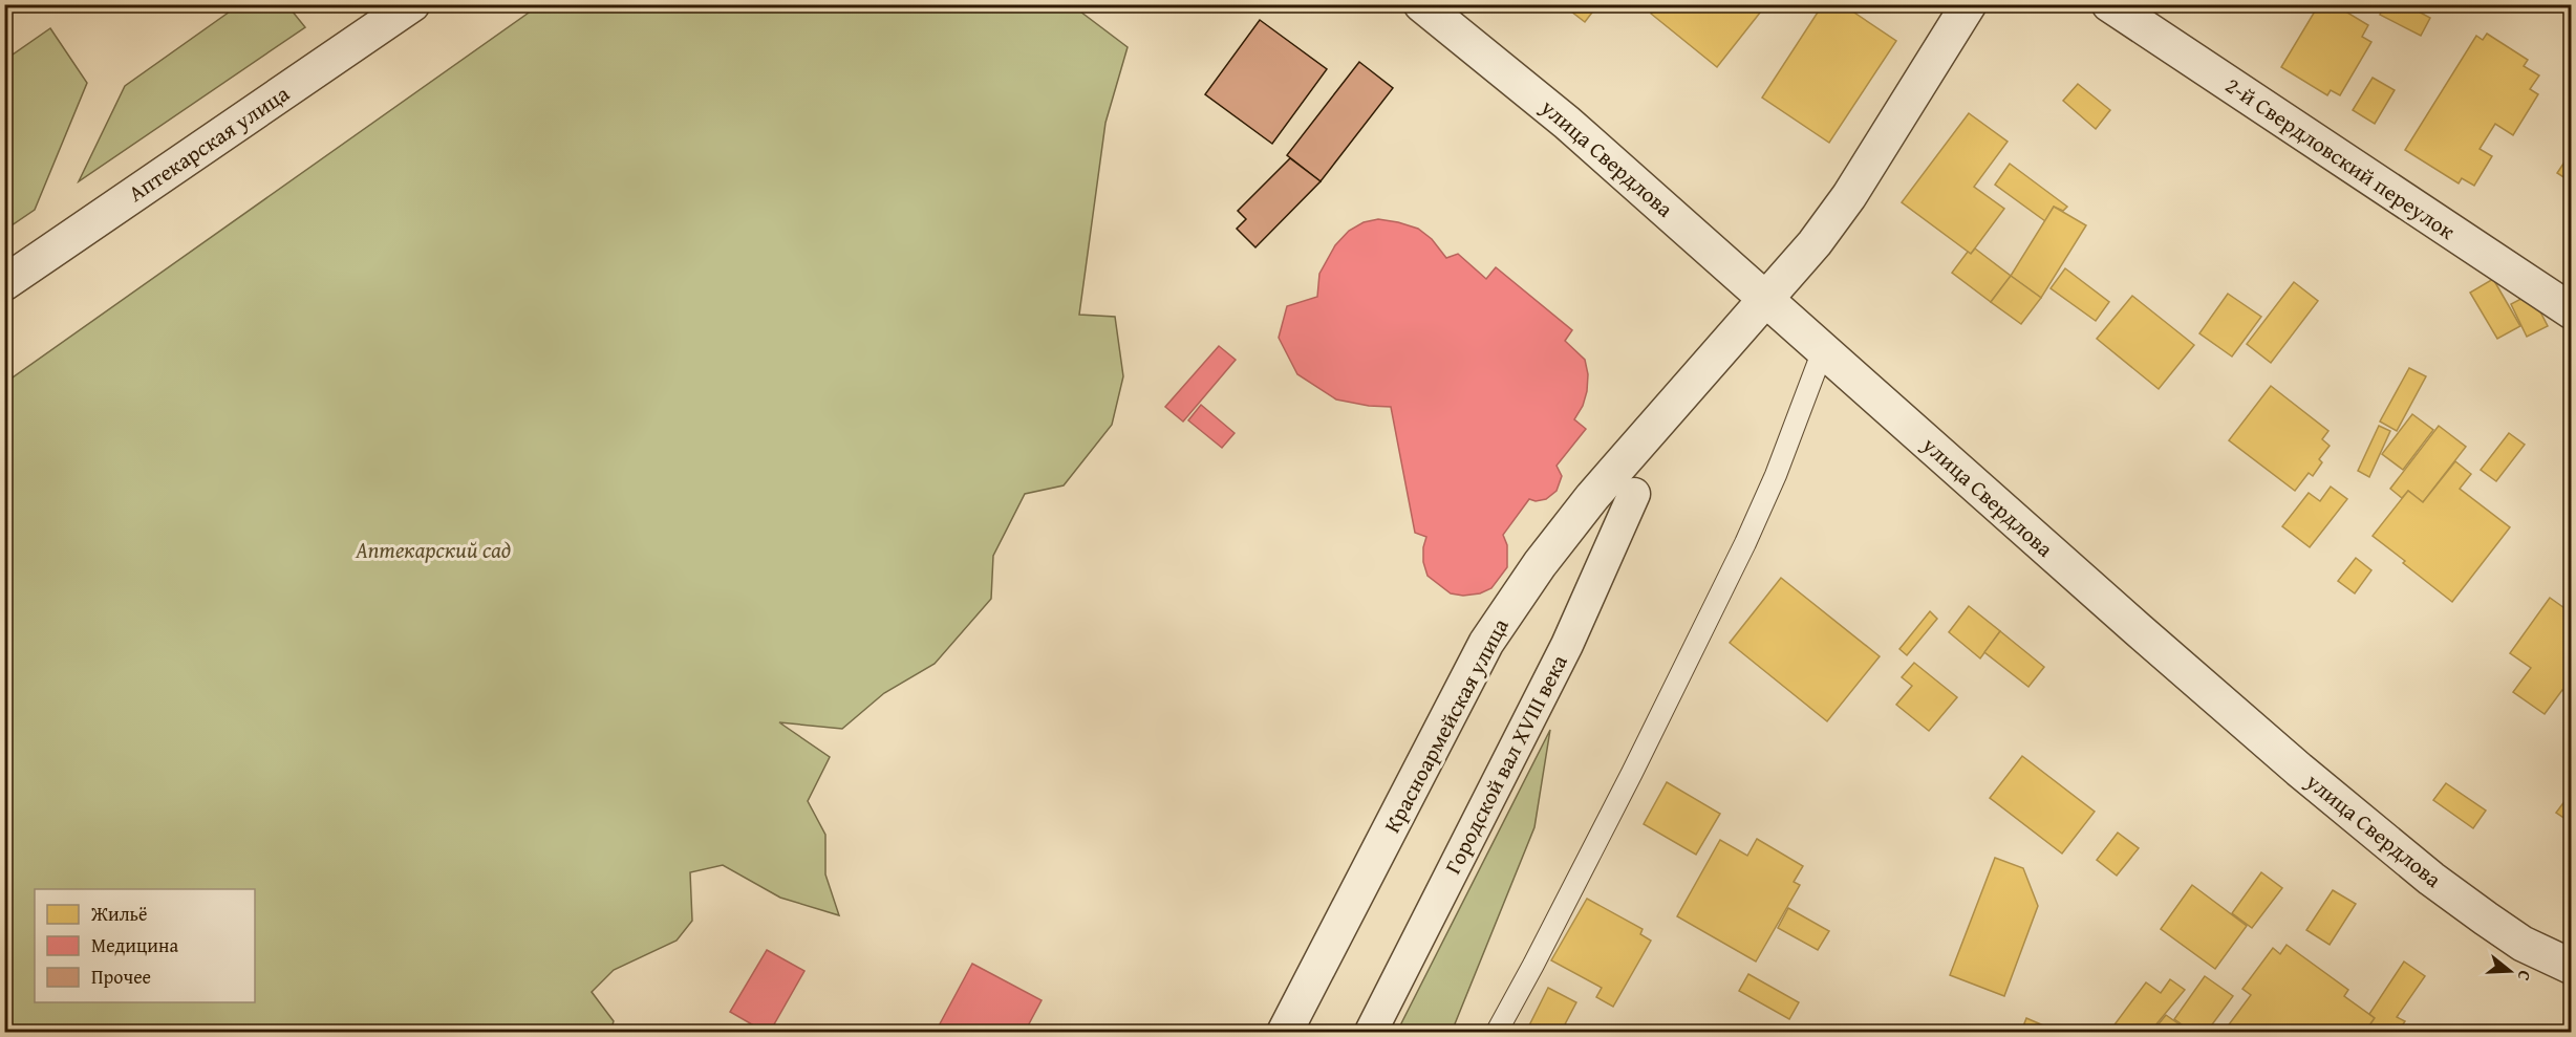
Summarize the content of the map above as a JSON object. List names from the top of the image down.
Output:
{
  "streets": {
    "street": [
      "Аптекарская улица",
      "улица Свердлова",
      "2-й Свердловский переулок",
      "Красноармейская улица",
      "Городской вал XVIII века"
    ]
  },
  "crossings": [
    ["улица Свердлова", "Красноармейская улица"]
  ],
  "parks": ["Аптекарский сад"],
  "legend": ["Жильё", "Медицина", "Прочее"],
  "north": "right"
}
